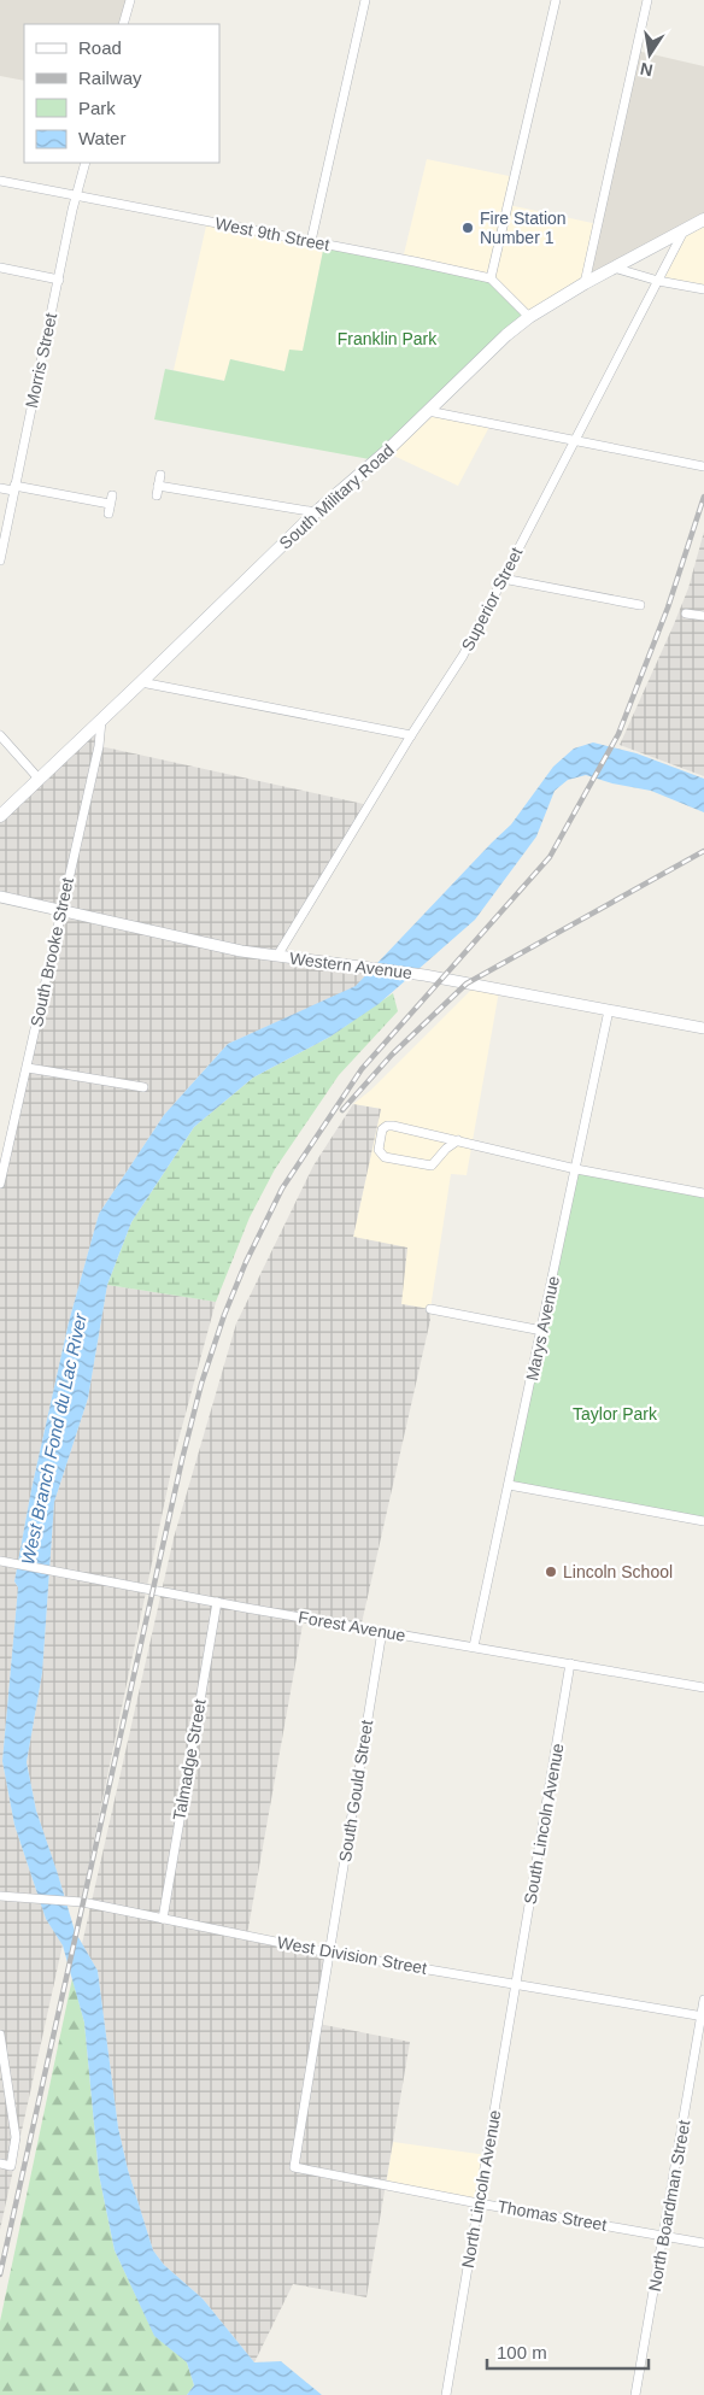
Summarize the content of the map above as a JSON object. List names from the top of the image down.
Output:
{
  "streets": {
    "main road": ["South Military Road"],
    "street": [
      "West 9th Street",
      "Morris Street",
      "Superior Street",
      "South Brooke Street",
      "Western Avenue",
      "Marys Avenue",
      "Forest Avenue",
      "Talmadge Street",
      "South Gould Street",
      "South Lincoln Avenue",
      "West Division Street",
      "North Lincoln Avenue",
      "North Boardman Street",
      "Thomas Street"
    ]
  },
  "crossings": [
    ["West 9th Street", "Morris Street"],
    ["South Military Road", "Superior Street"],
    ["South Military Road", "South Brooke Street"],
    ["Superior Street", "Western Avenue"],
    ["South Brooke Street", "Western Avenue"],
    ["Western Avenue", "Marys Avenue"],
    ["Marys Avenue", "Forest Avenue"],
    ["Forest Avenue", "Talmadge Street"],
    ["Forest Avenue", "South Gould Street"],
    ["Forest Avenue", "South Lincoln Avenue"],
    ["Talmadge Street", "West Division Street"],
    ["South Gould Street", "West Division Street"],
    ["South Gould Street", "Thomas Street"],
    ["South Lincoln Avenue", "West Division Street"],
    ["South Lincoln Avenue", "North Lincoln Avenue"],
    ["West Division Street", "North Lincoln Avenue"],
    ["West Division Street", "North Boardman Street"],
    ["North Lincoln Avenue", "Thomas Street"],
    ["North Boardman Street", "Thomas Street"]
  ],
  "water": ["West Branch Fond du Lac River"],
  "parks": ["Franklin Park", "Taylor Park"],
  "places": ["Fire Station Number 1", "Lincoln School"],
  "legend": [
    "Road",
    "Railway",
    "Park",
    "Water"
  ],
  "scale_bar": "100 m",
  "north": "bottom"
}
